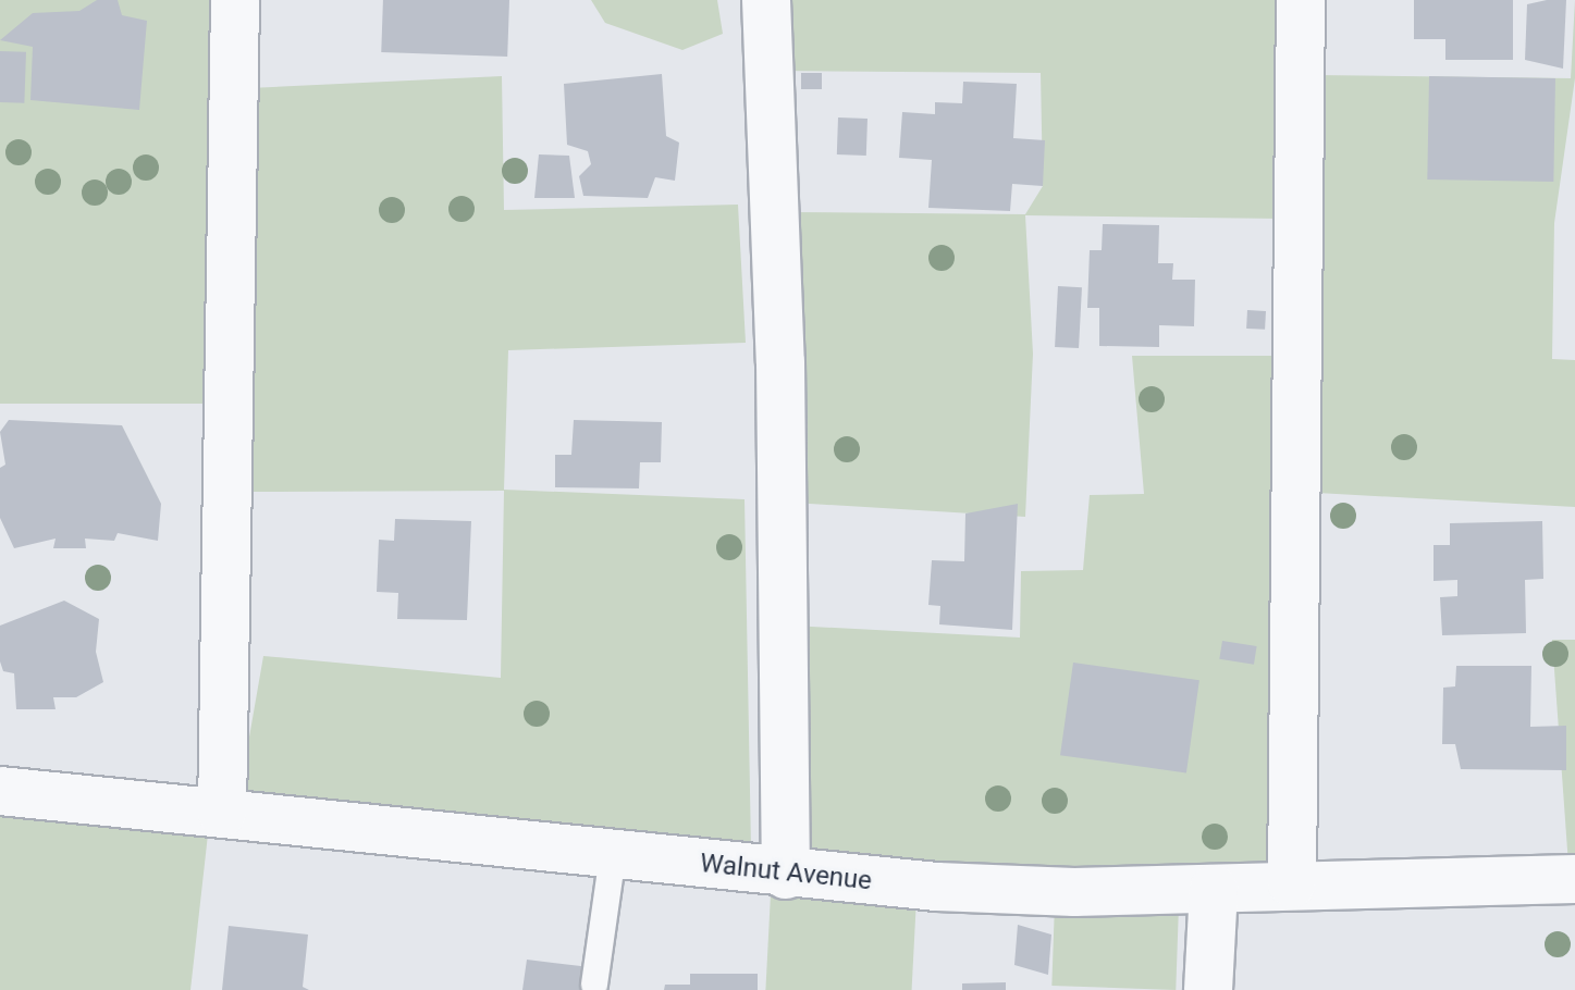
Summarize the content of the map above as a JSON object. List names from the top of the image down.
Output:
{
  "streets": {
    "street": ["Walnut Avenue"]
  }
}
